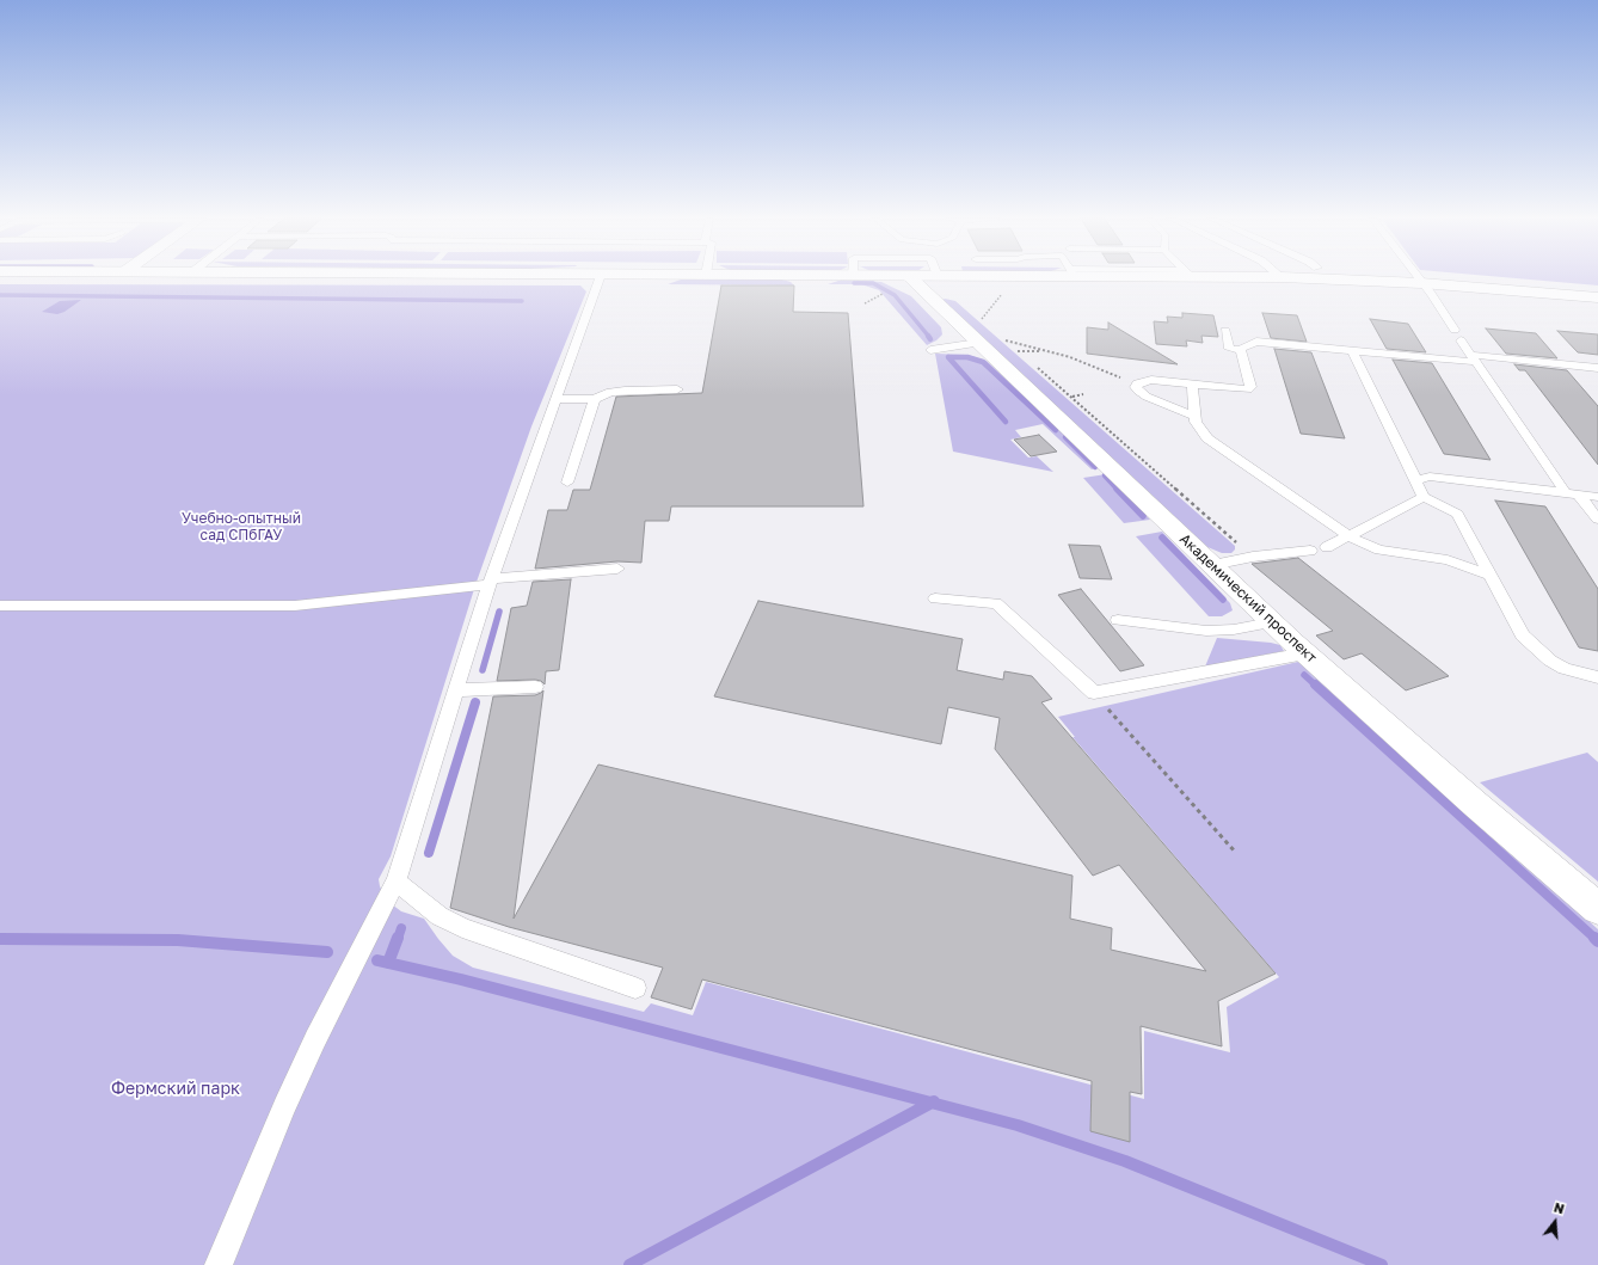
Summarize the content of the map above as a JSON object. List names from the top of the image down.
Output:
{
  "streets": {
    "main road": ["Академический проспект"]
  },
  "parks": ["Учебно-опытный сад СПбГАУ", "Фермский парк"],
  "north": "top"
}
